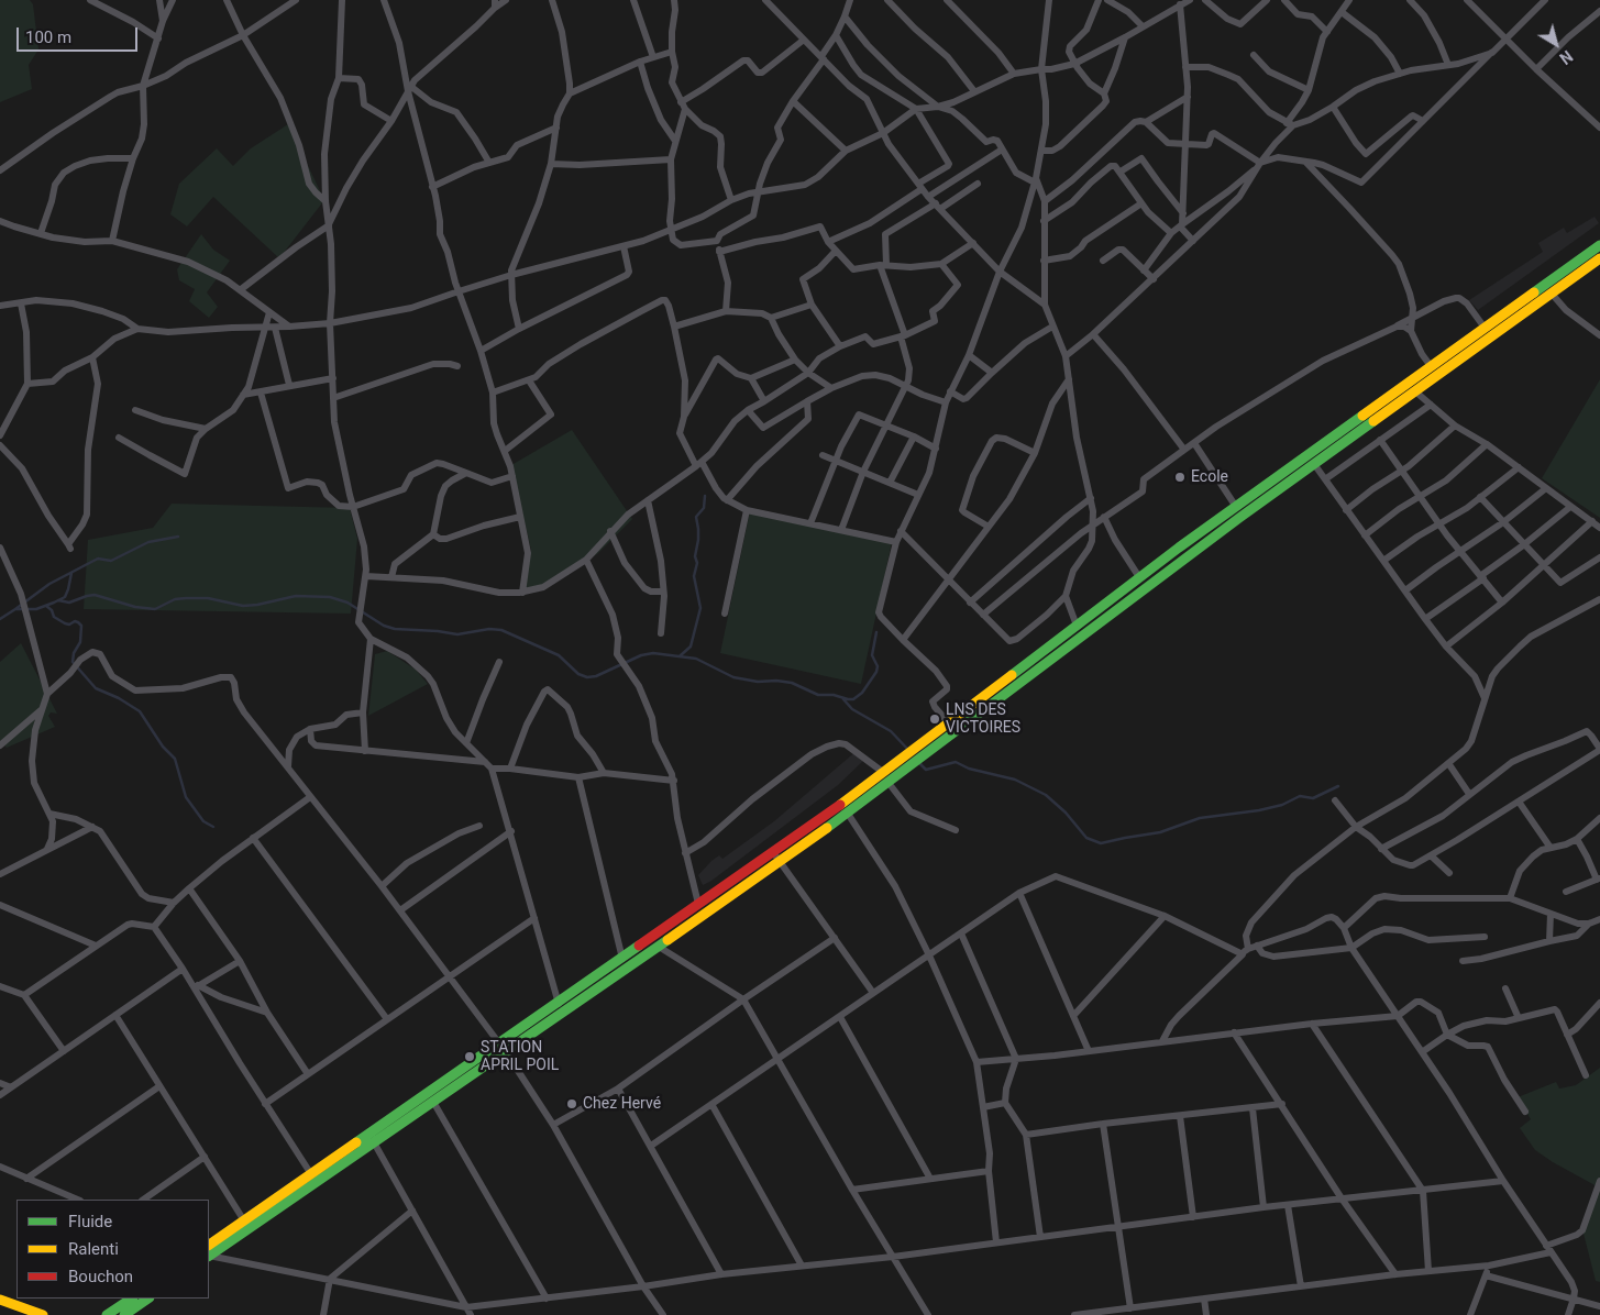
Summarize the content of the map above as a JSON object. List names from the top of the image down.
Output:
{
  "places": [
    "Ecole",
    "LNS DES VICTOIRES",
    "STATION APRIL POIL",
    "Chez Hervé"
  ],
  "legend": ["Fluide", "Ralenti", "Bouchon"],
  "scale_bar": "100 m",
  "north": "bottom right"
}
